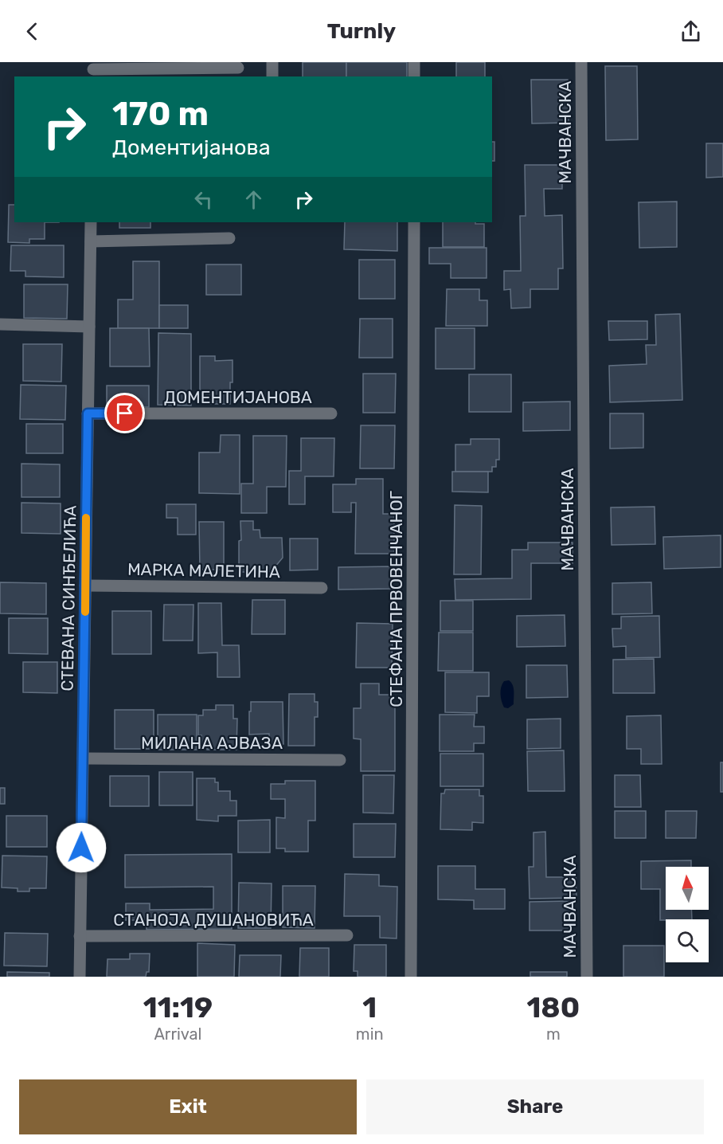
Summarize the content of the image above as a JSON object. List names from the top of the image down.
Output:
{
  "streets": {
    "street": [
      "МАЧВАНСКА",
      "ДОМЕНТИЈАНОВА",
      "МАРКА МАЛЕТИНА",
      "СТЕВАНА СИНЂЕЛИЋА",
      "СТЕФАНА ПРВОВЕНЧАНОГ",
      "МИЛАНА АЈВАЗА",
      "СТАНОЈА ДУШАНОВИЋА"
    ]
  },
  "crossings": [
    ["ДОМЕНТИЈАНОВА", "СТЕВАНА СИНЂЕЛИЋА"],
    ["МАРКА МАЛЕТИНА", "СТЕВАНА СИНЂЕЛИЋА"],
    ["СТЕВАНА СИНЂЕЛИЋА", "МИЛАНА АЈВАЗА"],
    ["СТЕВАНА СИНЂЕЛИЋА", "СТАНОЈА ДУШАНОВИЋА"]
  ],
  "north": "top",
  "page": {
    "header": "Turnly",
    "turn": ["170 m", "Доментијанова"],
    "eta": [
      "11:19",
      "Arrival",
      "1",
      "min",
      "180",
      "m"
    ],
    "buttons": ["Exit", "Share"]
  }
}
